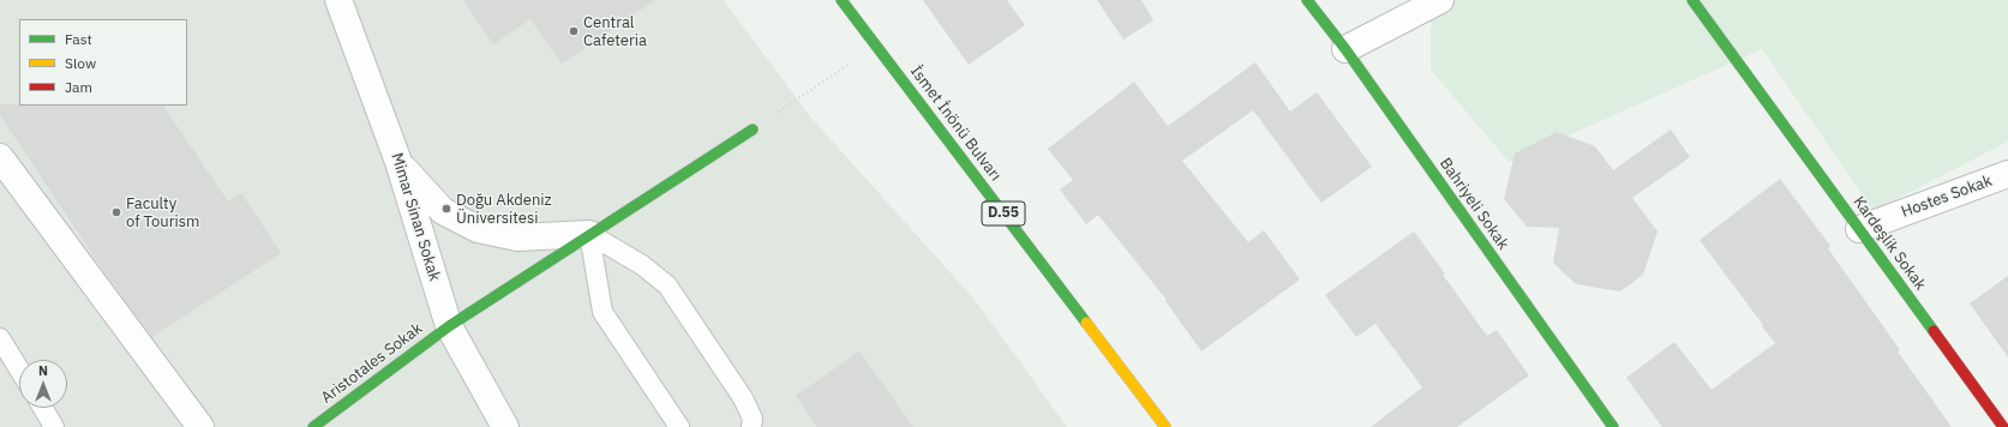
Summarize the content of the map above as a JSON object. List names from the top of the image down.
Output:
{
  "streets": {
    "street": [
      "İsmet İnönü Bulvarı",
      "Hostes Sokak",
      "Bahriyeli Sokak",
      "D.55",
      "Mimar Sinan Sokak",
      "Kardeşlik Sokak",
      "Aristotales Sokak"
    ]
  },
  "crossings": [
    ["Hostes Sokak", "Kardeşlik Sokak"],
    ["Mimar Sinan Sokak", "Aristotales Sokak"]
  ],
  "places": ["Central Cafeteria", "Doğu Akdeniz Üniversitesi", "Faculty of Tourism"],
  "legend": ["Fast", "Slow", "Jam"],
  "north": "top"
}
